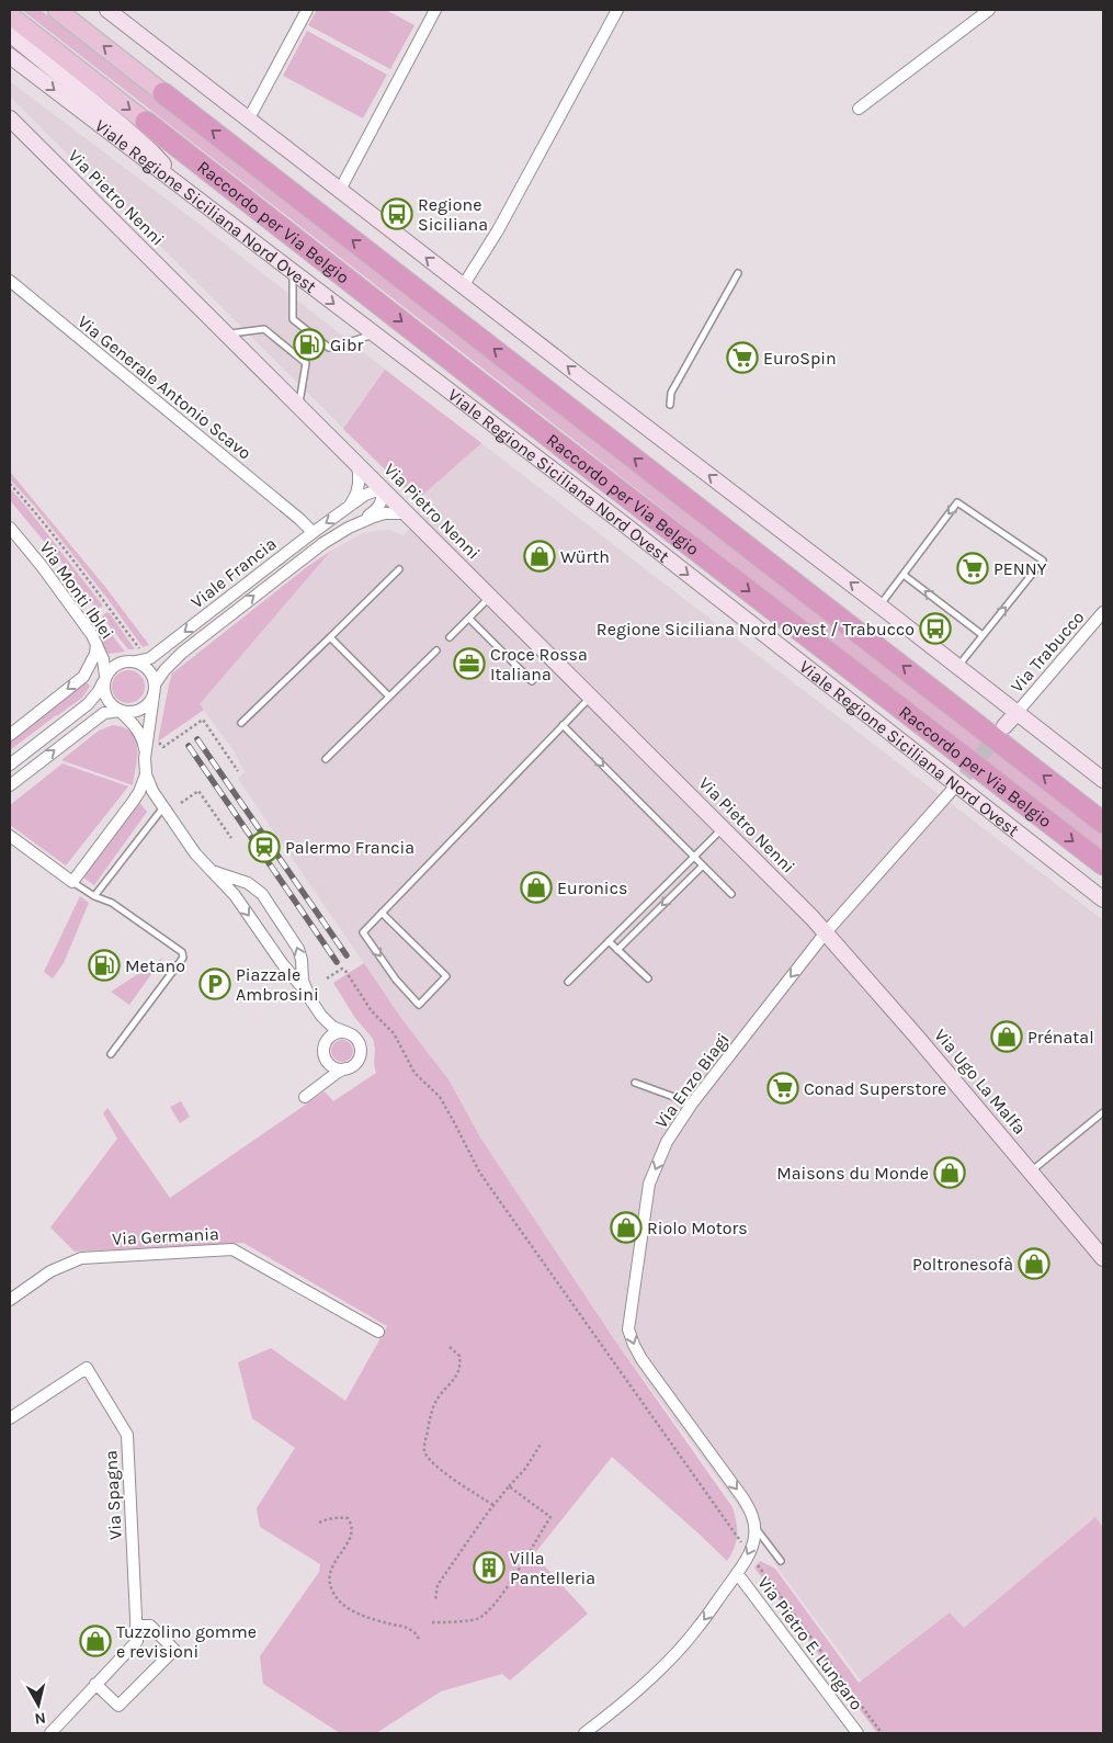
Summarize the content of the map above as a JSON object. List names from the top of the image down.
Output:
{
  "streets": {
    "highway": ["Raccordo per Via Belgio"],
    "main road": ["Viale Regione Siciliana Nord Ovest"],
    "street": [
      "Via Pietro Nenni",
      "Via Generale Antonio Scavo",
      "Viale Francia",
      "Via Monti Iblei",
      "Via Trabucco",
      "Via Enzo Biagi",
      "Via Ugo La Malfa",
      "Via Germania",
      "Via Spagna",
      "Via Pietro E. Lungaro"
    ]
  },
  "crossings": [
    ["Via Pietro Nenni", "Viale Francia"],
    ["Via Pietro Nenni", "Via Enzo Biagi"],
    ["Via Pietro Nenni", "Via Ugo La Malfa"],
    ["Viale Regione Siciliana Nord Ovest", "Raccordo per Via Belgio"],
    ["Viale Regione Siciliana Nord Ovest", "Via Enzo Biagi"],
    ["Via Generale Antonio Scavo", "Viale Francia"],
    ["Viale Francia", "Via Monti Iblei"],
    ["Via Enzo Biagi", "Via Ugo La Malfa"]
  ],
  "one_way": ["Viale Regione Siciliana Nord Ovest", "Via Enzo Biagi"],
  "places": {
    "bus stop": ["Regione Siciliana", "Regione Siciliana Nord Ovest / Trabucco"],
    "fuel station": ["Gibr", "Metano"],
    "supermarket": ["EuroSpin", "PENNY", "Conad Superstore"],
    "shop": [
      "Würth",
      "Euronics",
      "Prénatal",
      "Maisons du Monde",
      "Riolo Motors",
      "Poltronesofà",
      "Tuzzolino gomme e revisioni"
    ],
    "office": ["Croce Rossa Italiana"],
    "station": ["Palermo Francia"],
    "parking": ["Piazzale Ambrosini"],
    "building": ["Villa Pantelleria"]
  },
  "north": "bottom"
}
